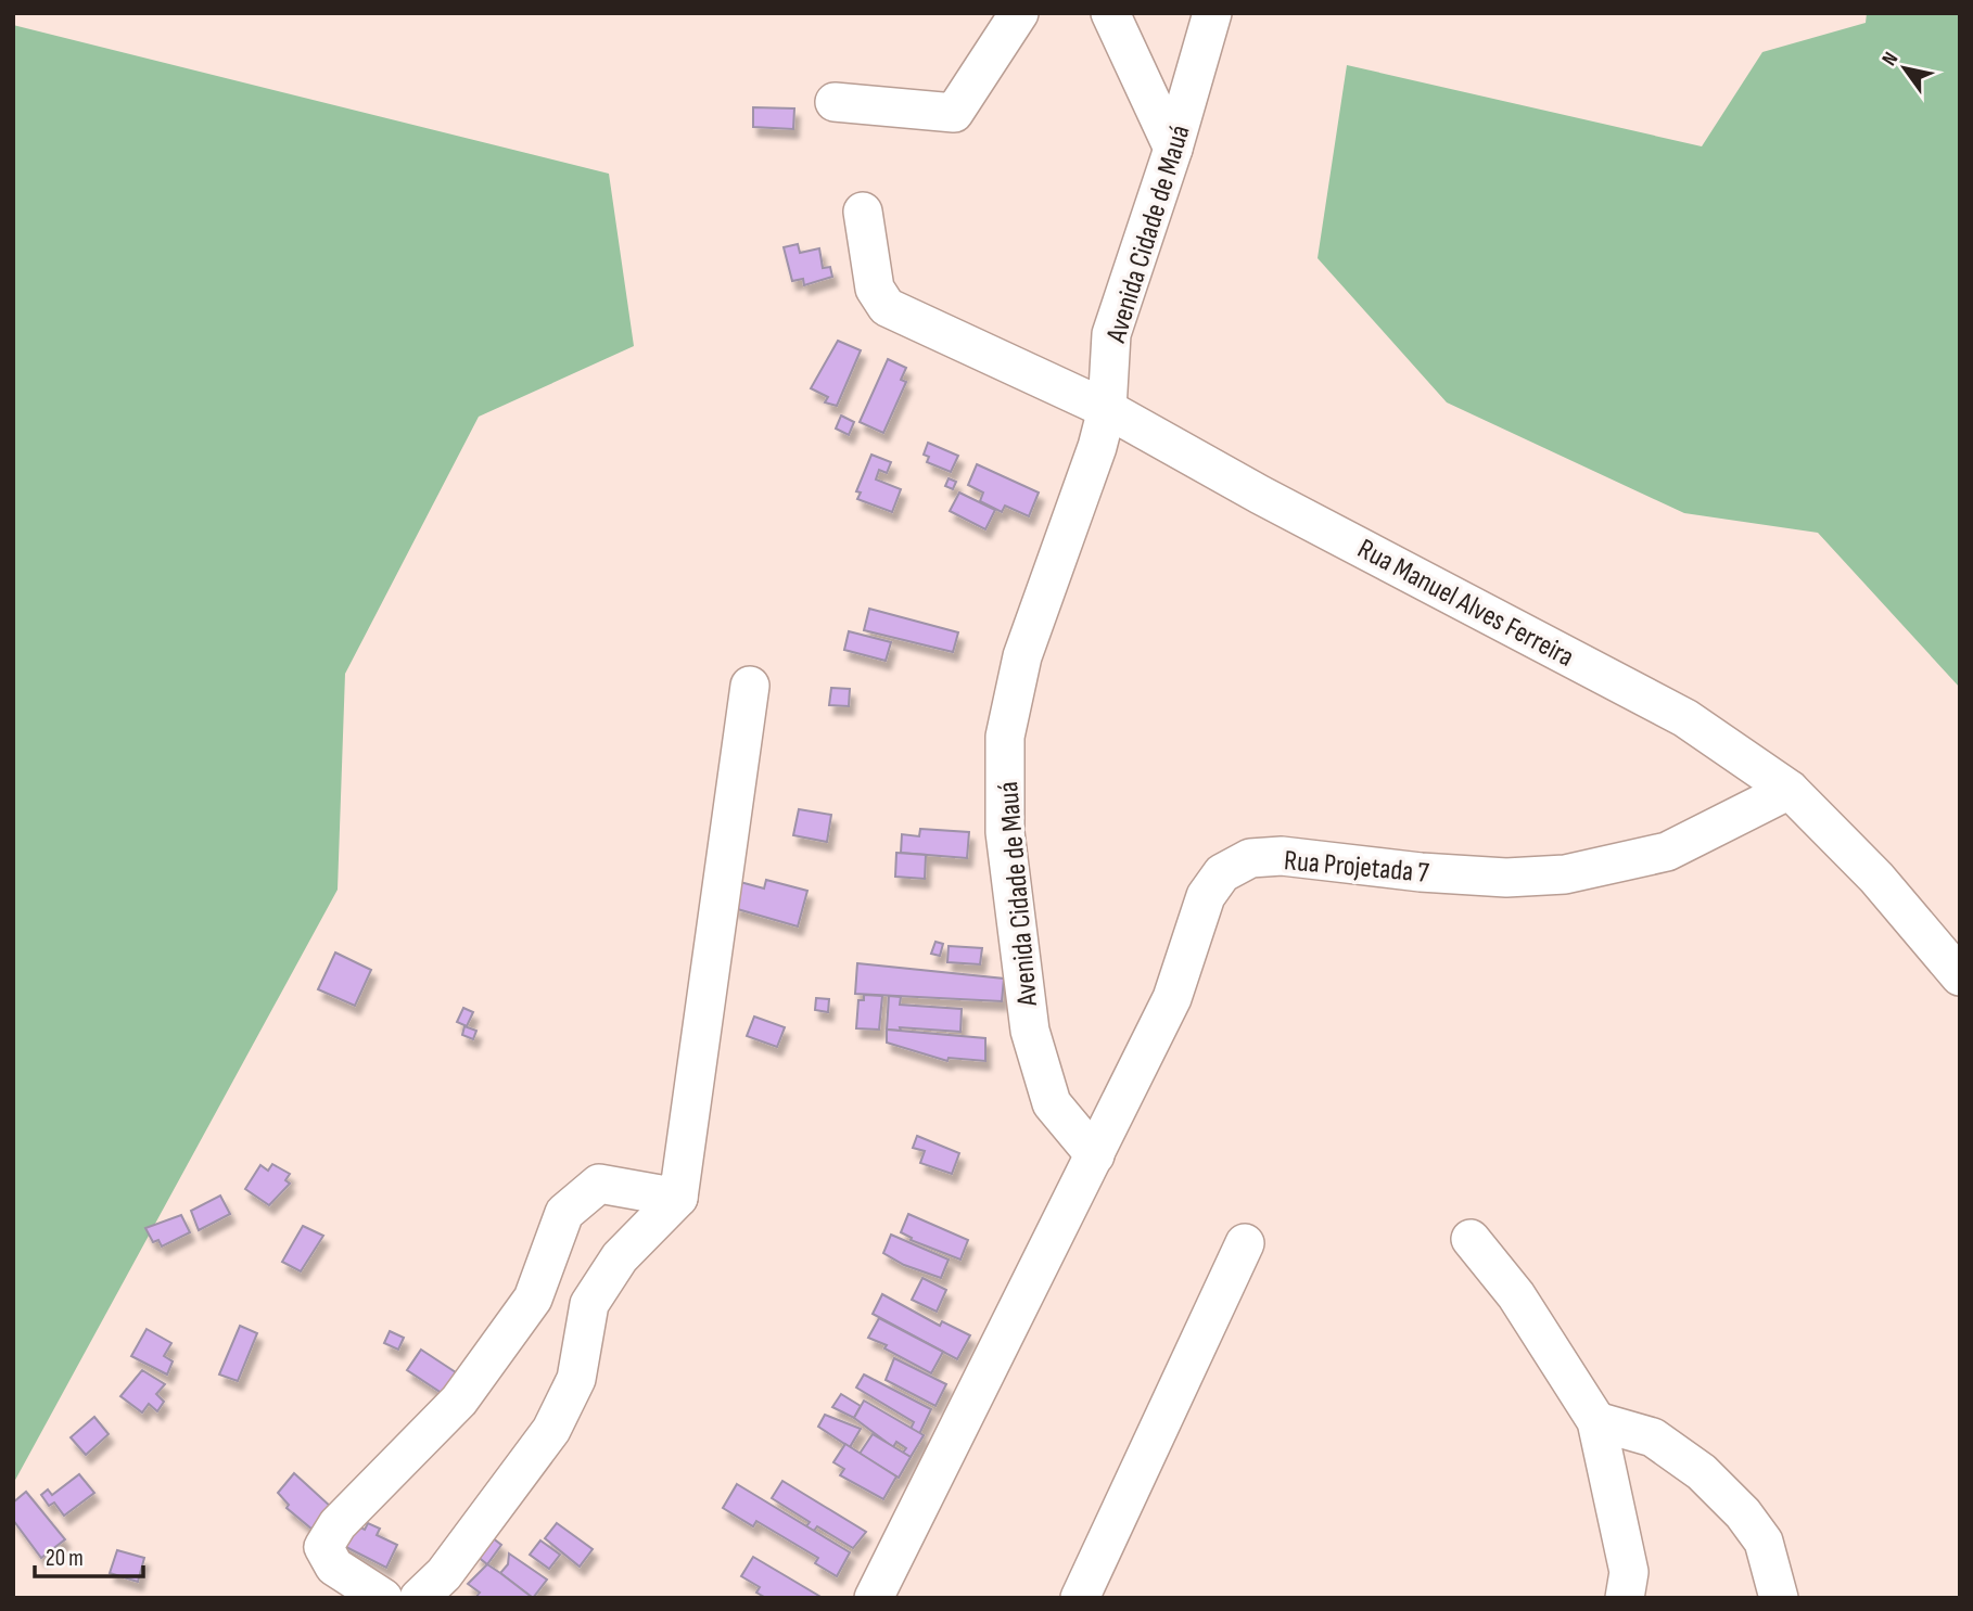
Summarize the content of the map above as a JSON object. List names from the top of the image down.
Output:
{
  "streets": {
    "street": ["Avenida Cidade de Mauá", "Rua Manuel Alves Ferreira", "Rua Projetada 7"]
  },
  "crossings": [
    ["Avenida Cidade de Mauá", "Rua Manuel Alves Ferreira"],
    ["Avenida Cidade de Mauá", "Rua Projetada 7"],
    ["Rua Manuel Alves Ferreira", "Rua Projetada 7"]
  ],
  "scale_bar": "20 m",
  "north": "top left"
}
